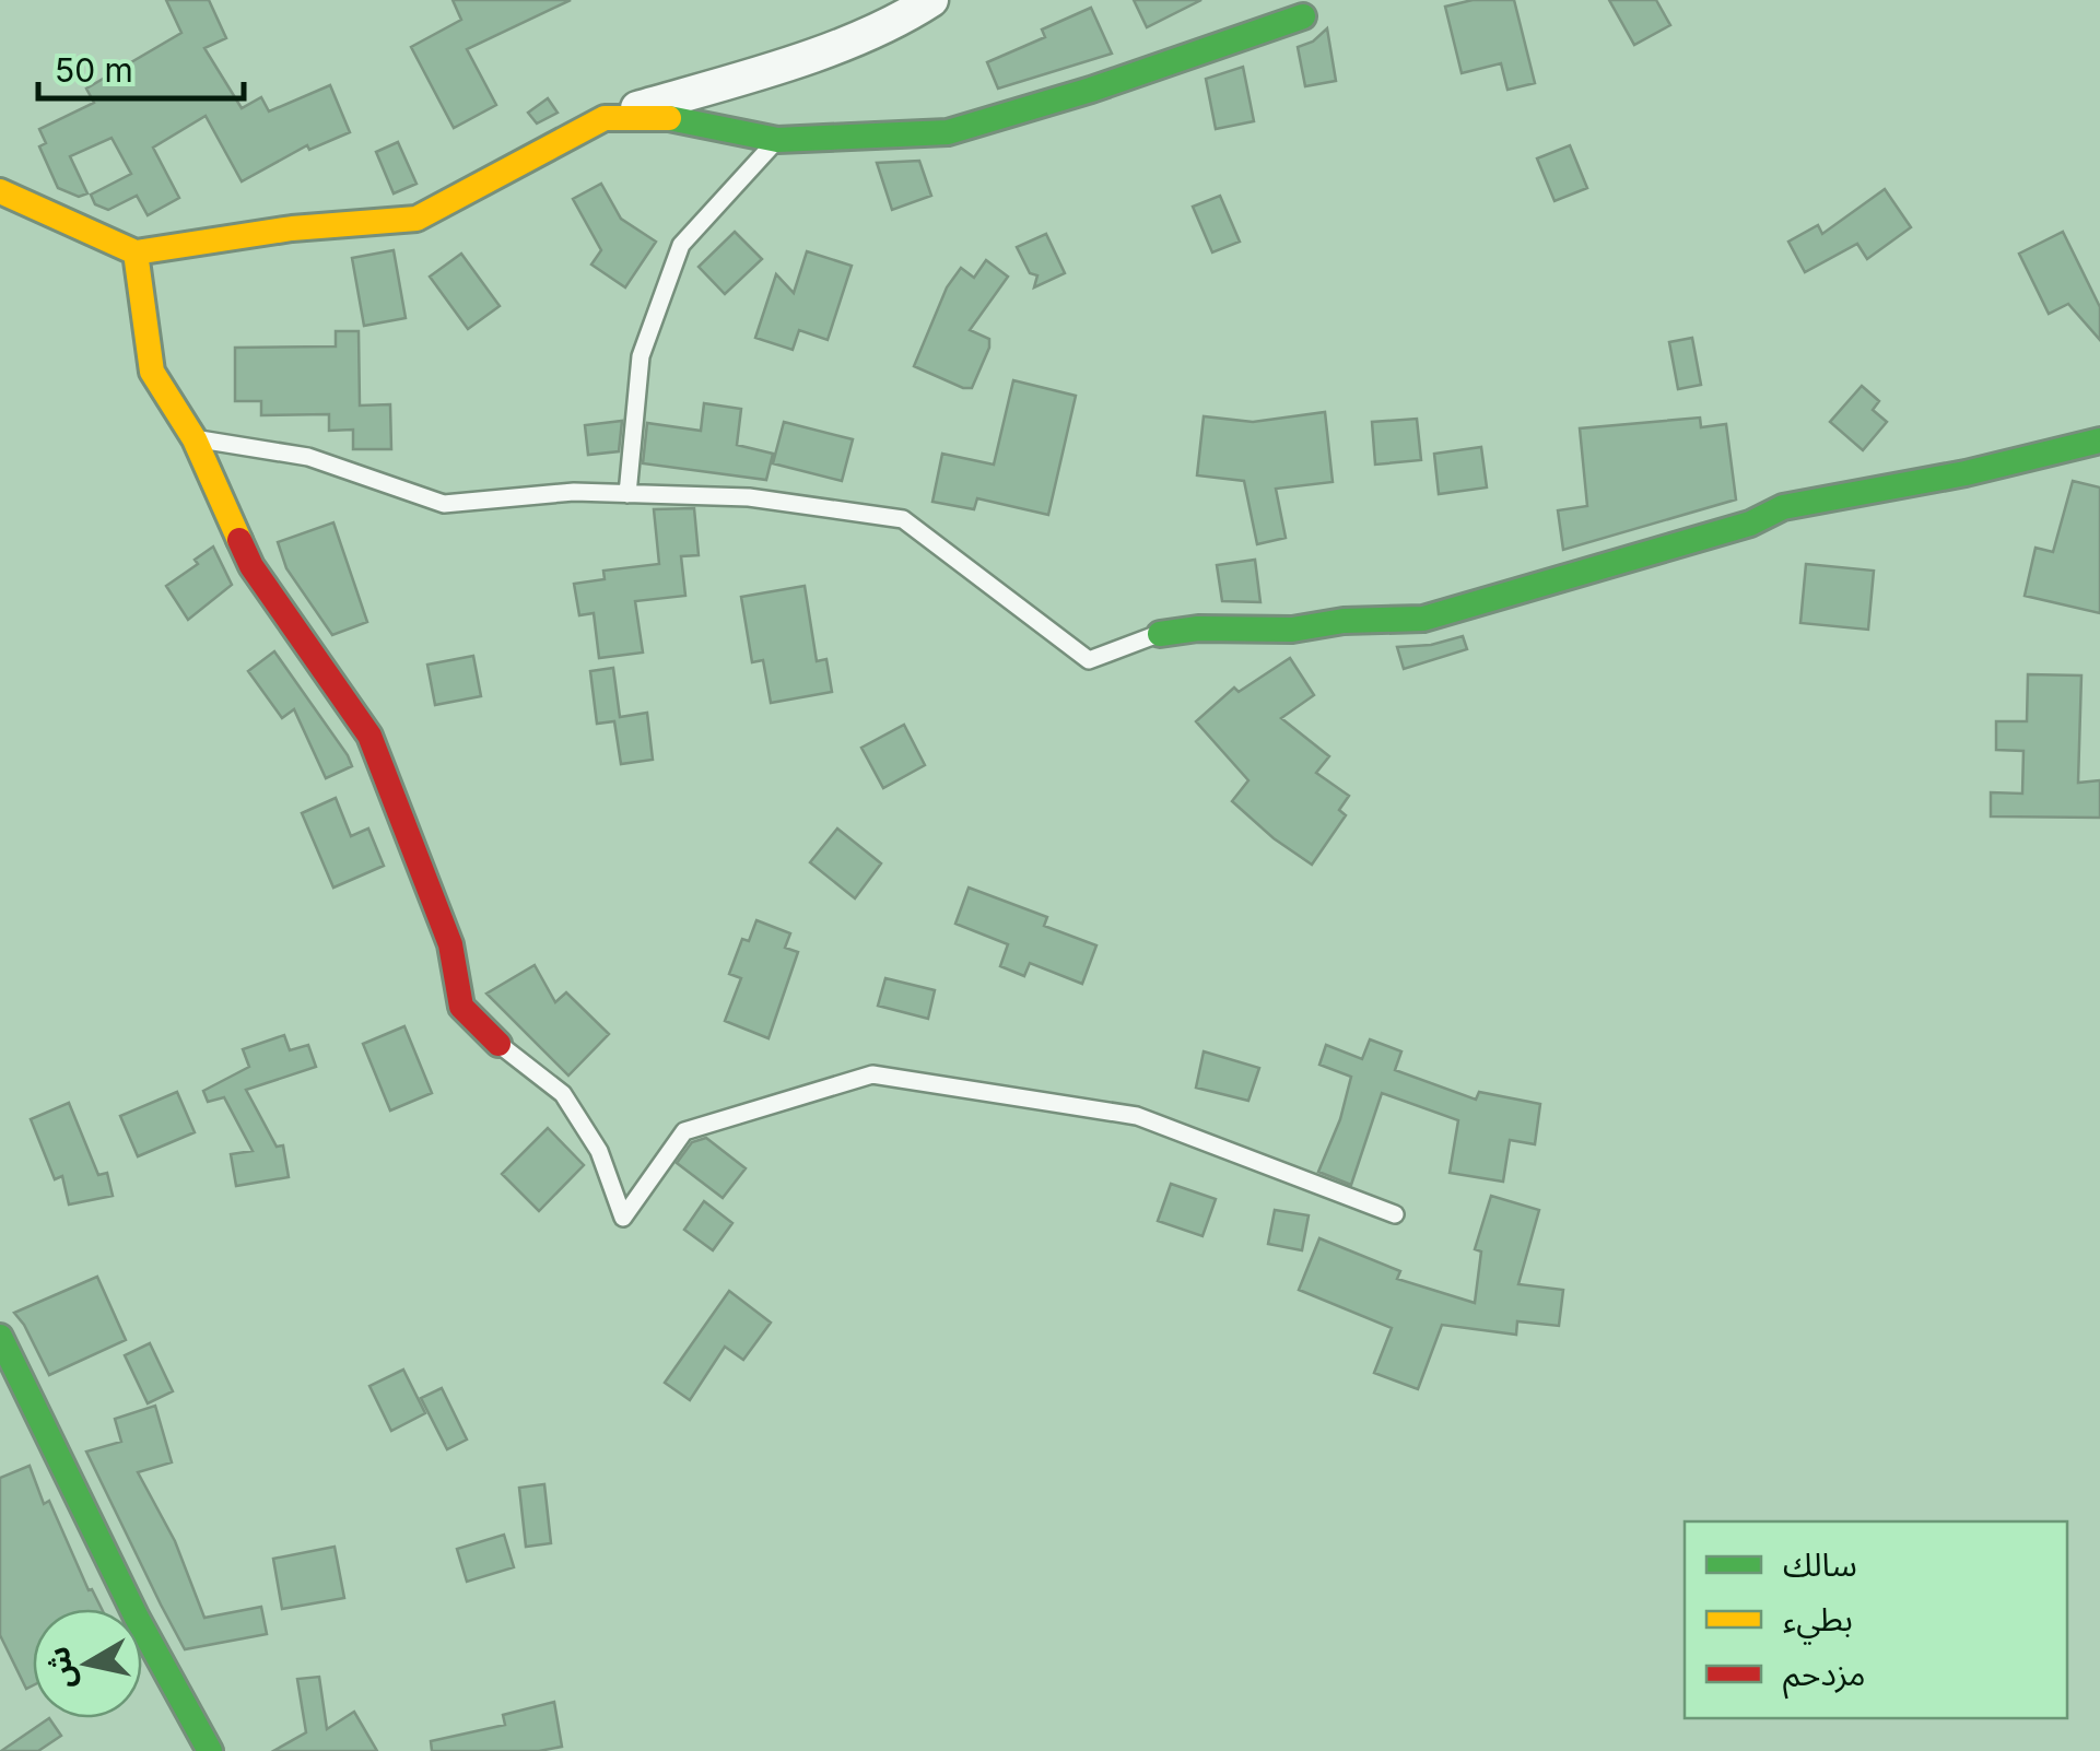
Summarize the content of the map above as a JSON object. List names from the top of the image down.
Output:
{
  "legend": ["سالك", "بطيء", "مزدحم"],
  "scale_bar": "50 m",
  "north": "left"
}
